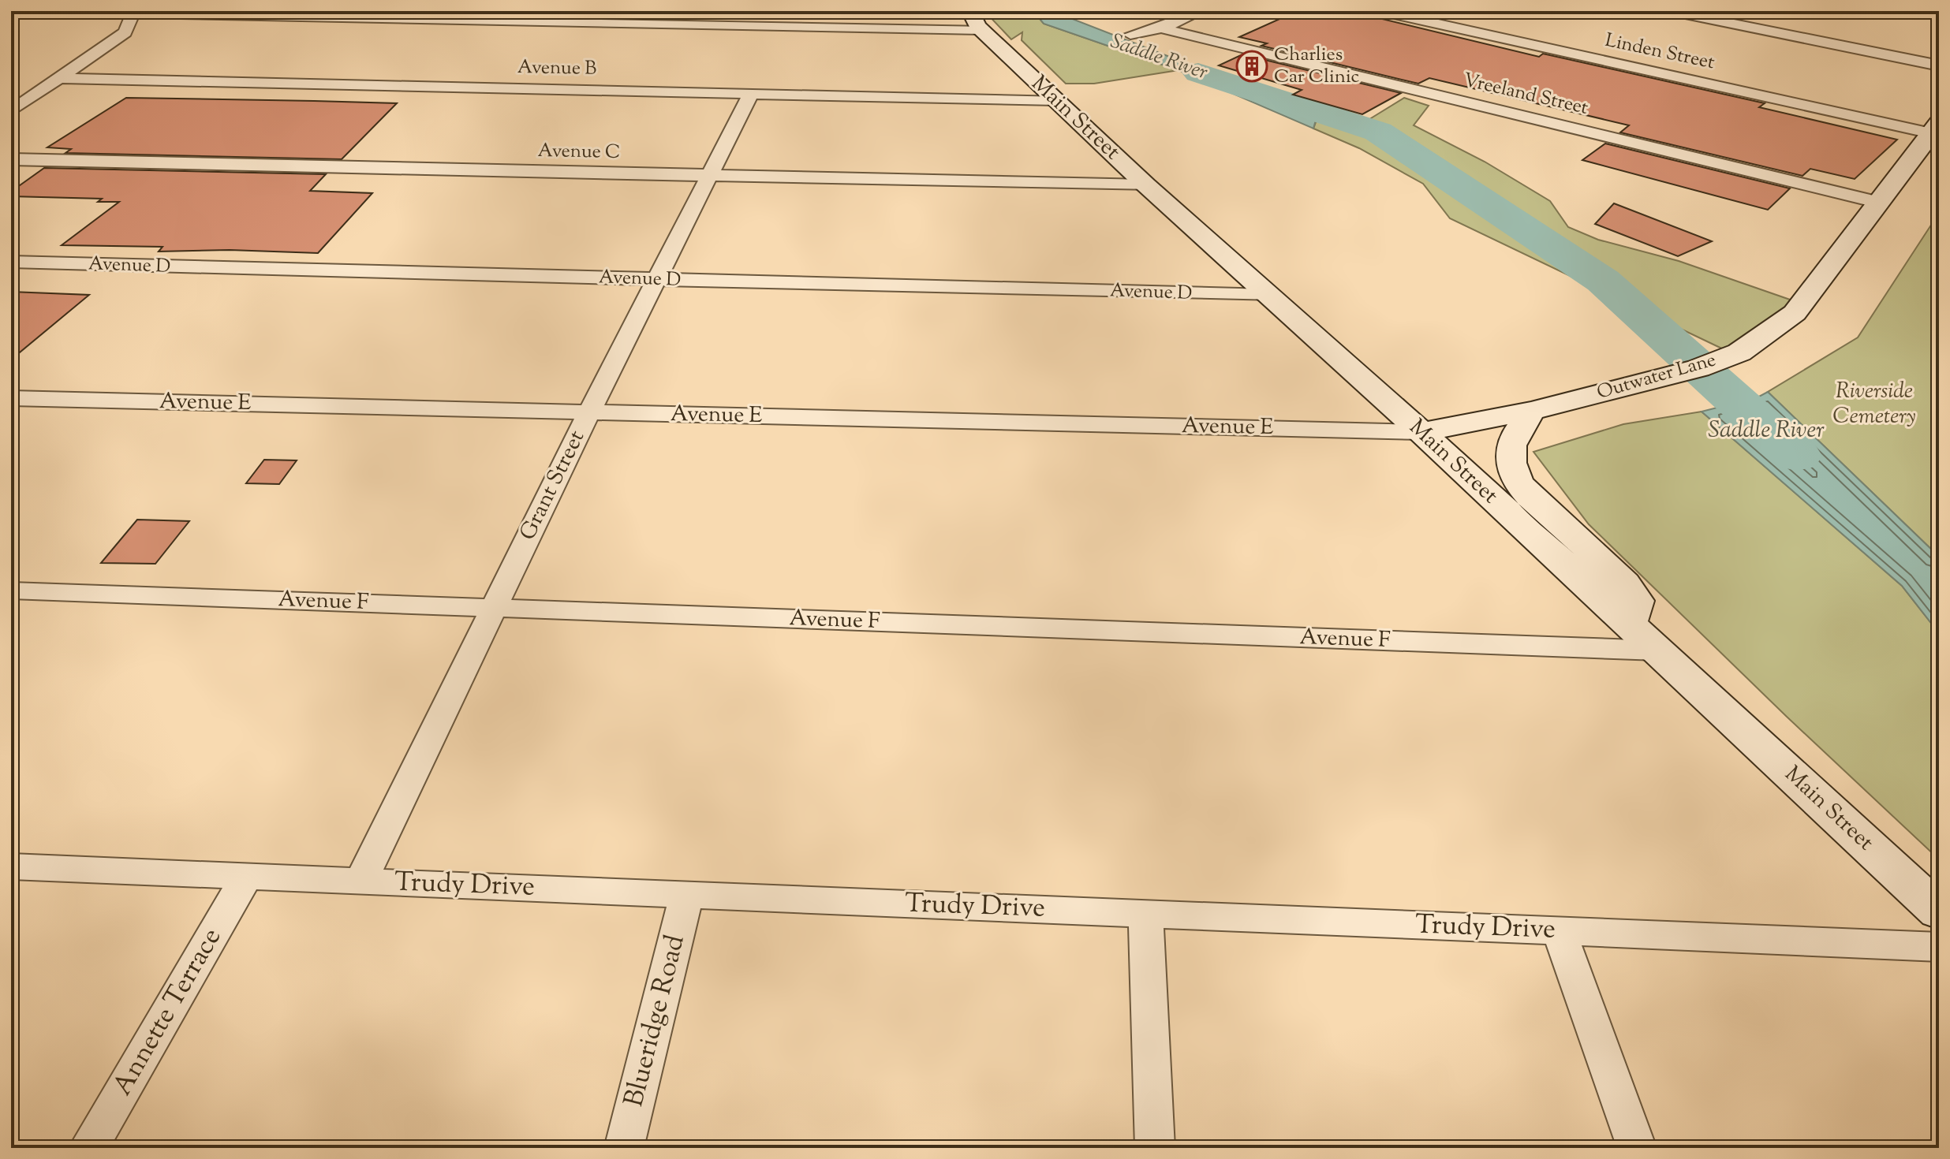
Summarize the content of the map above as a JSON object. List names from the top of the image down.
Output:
{
  "streets": {
    "street": [
      "Linden Street",
      "Avenue B",
      "Vreeland Street",
      "Main Street",
      "Avenue C",
      "Avenue D",
      "Outwater Lane",
      "Avenue E",
      "Grant Street",
      "Avenue F",
      "Trudy Drive",
      "Annette Terrace",
      "Blueridge Road"
    ]
  },
  "crossings": [
    ["Linden Street", "Outwater Lane"],
    ["Avenue B", "Main Street"],
    ["Avenue B", "Grant Street"],
    ["Vreeland Street", "Outwater Lane"],
    ["Main Street", "Avenue C"],
    ["Main Street", "Avenue D"],
    ["Main Street", "Outwater Lane"],
    ["Main Street", "Avenue E"],
    ["Main Street", "Avenue F"],
    ["Avenue C", "Grant Street"],
    ["Avenue D", "Grant Street"],
    ["Outwater Lane", "Avenue E"],
    ["Avenue E", "Grant Street"],
    ["Grant Street", "Avenue F"],
    ["Grant Street", "Trudy Drive"],
    ["Trudy Drive", "Annette Terrace"],
    ["Trudy Drive", "Blueridge Road"]
  ],
  "water": ["Saddle River"],
  "parks": ["Riverside Cemetery"],
  "places": {
    "building": ["Charlies Car Clinic"]
  }
}
